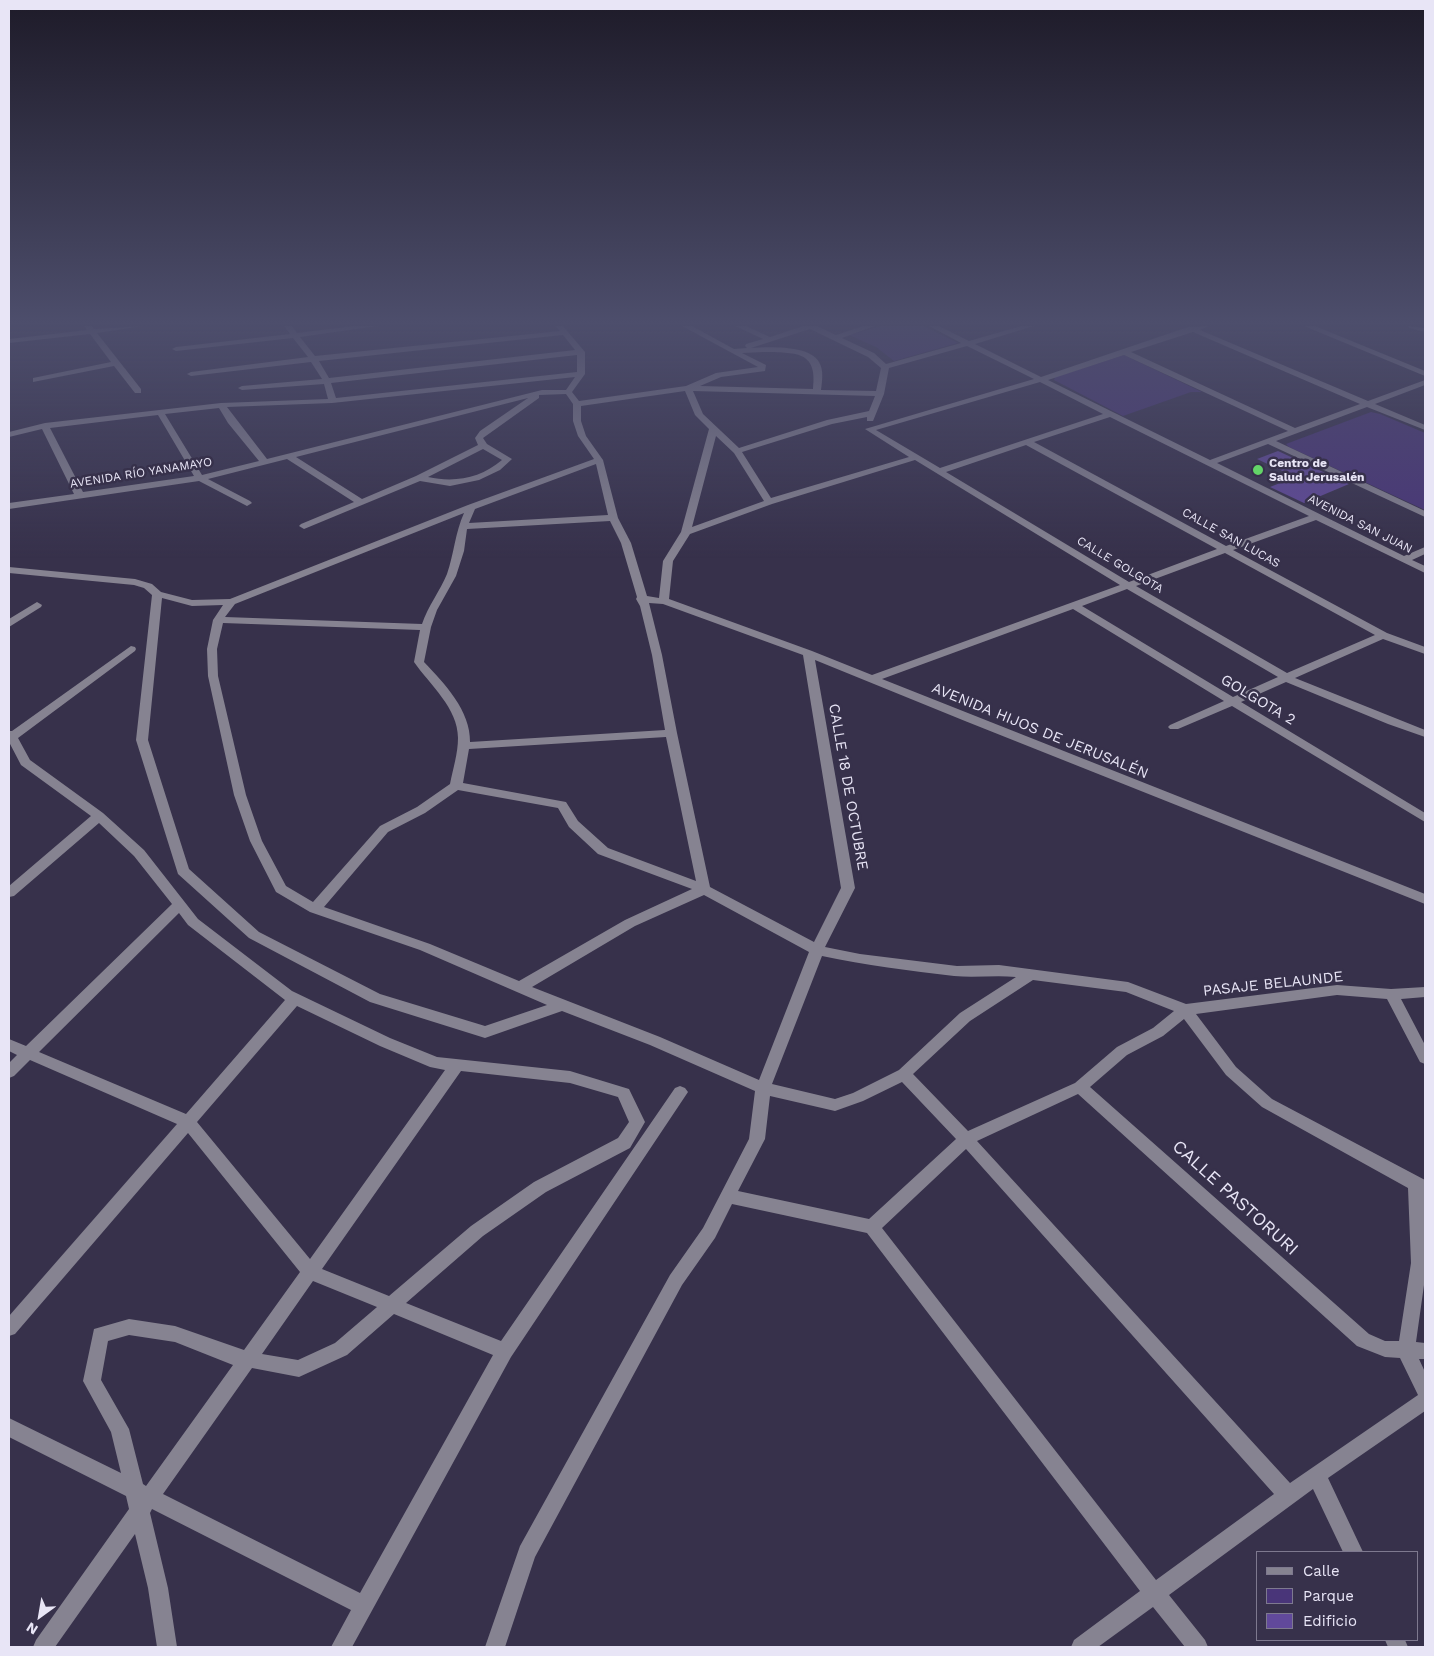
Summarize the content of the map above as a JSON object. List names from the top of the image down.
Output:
{
  "streets": {
    "street": [
      "AVENIDA RÍO YANAMAYO",
      "AVENIDA SAN JUAN",
      "CALLE SAN LUCAS",
      "CALLE GOLGOTA",
      "GOLGOTA 2",
      "AVENIDA HIJOS DE JERUSALÉN",
      "CALLE 18 DE OCTUBRE",
      "PASAJE BELAUNDE",
      "CALLE PASTORURI"
    ]
  },
  "crossings": [
    ["AVENIDA HIJOS DE JERUSALÉN", "CALLE 18 DE OCTUBRE"]
  ],
  "places": ["Centro de Salud Jerusalén"],
  "legend": ["Calle", "Parque", "Edificio"],
  "north": "bottom left"
}
